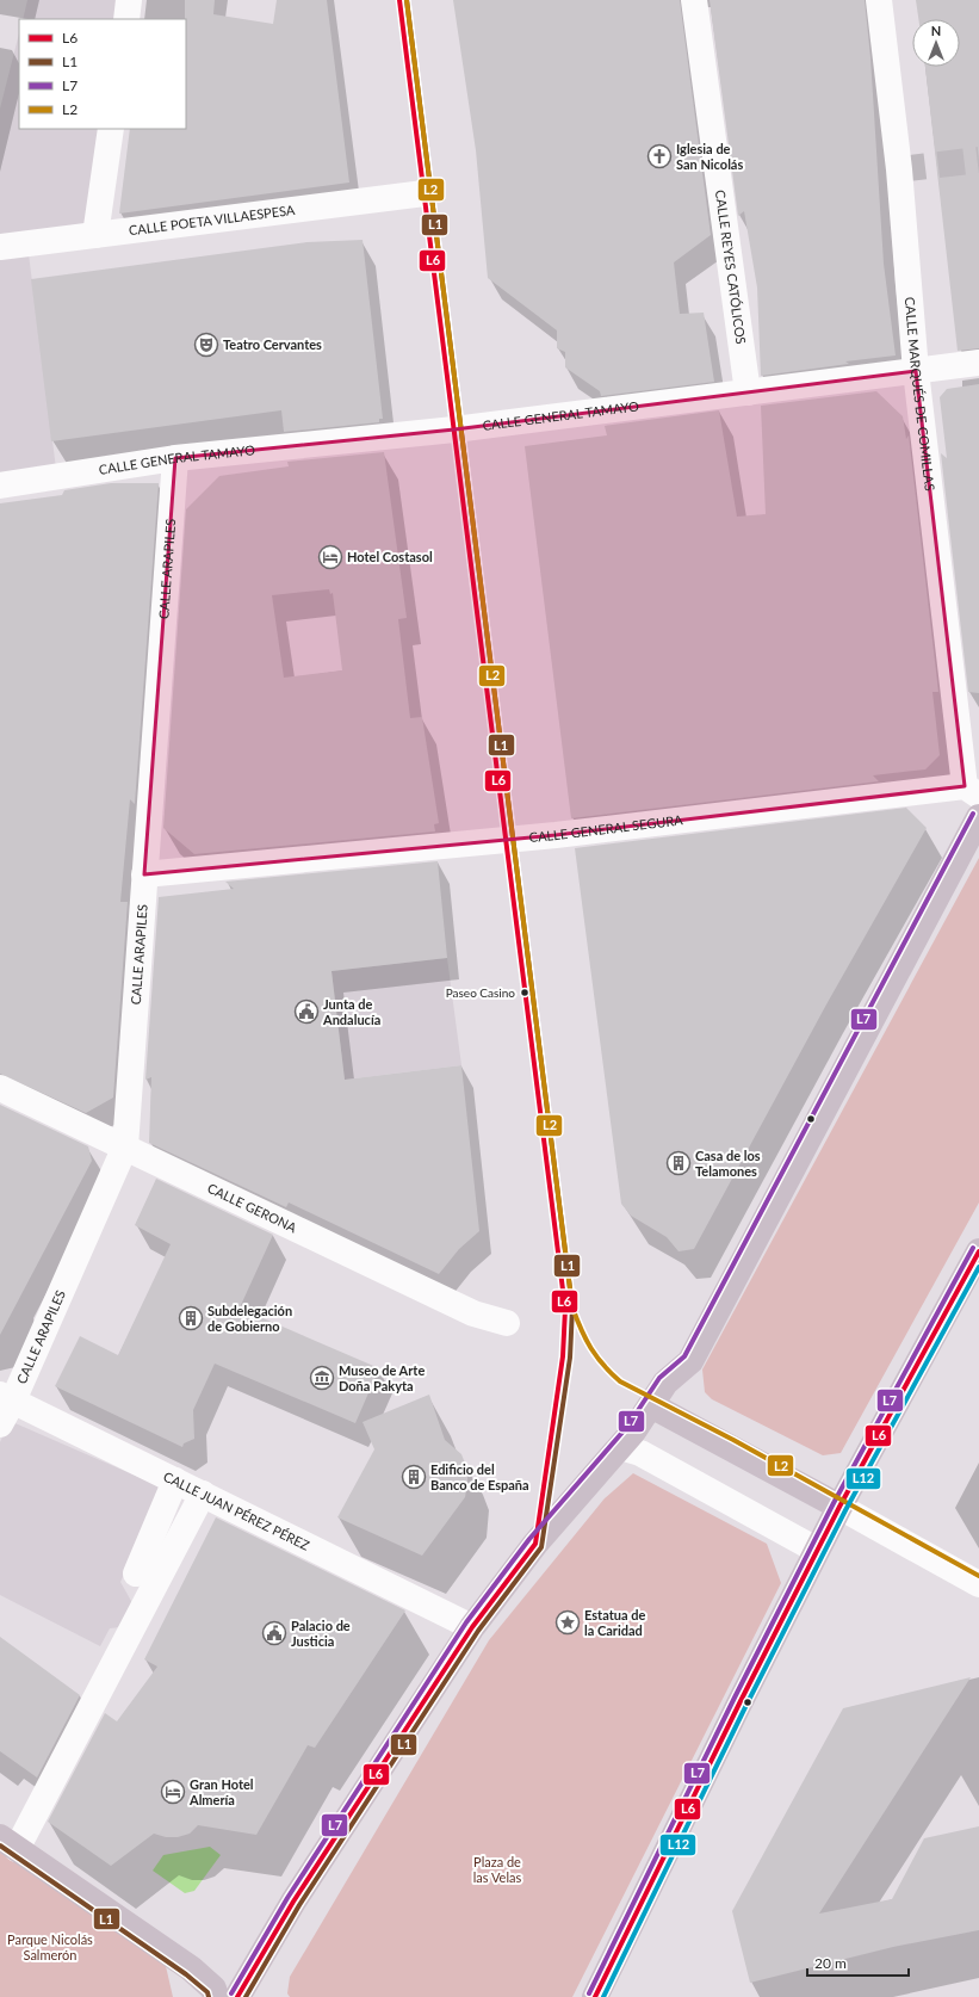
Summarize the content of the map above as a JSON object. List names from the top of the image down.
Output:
{
  "streets": {
    "street": [
      "CALLE POETA VILLAESPESA",
      "CALLE REYES CATÓLICOS",
      "CALLE MARQUÉS DE COMILLAS",
      "CALLE GENERAL TAMAYO",
      "CALLE ARAPILES",
      "CALLE GENERAL SEGURA",
      "CALLE GERONA",
      "CALLE JUAN PÉREZ PÉREZ"
    ]
  },
  "crossings": [
    ["CALLE REYES CATÓLICOS", "CALLE GENERAL TAMAYO"],
    ["CALLE MARQUÉS DE COMILLAS", "CALLE GENERAL TAMAYO"],
    ["CALLE MARQUÉS DE COMILLAS", "CALLE GENERAL SEGURA"],
    ["CALLE GENERAL TAMAYO", "CALLE ARAPILES"],
    ["CALLE ARAPILES", "CALLE GENERAL SEGURA"],
    ["CALLE ARAPILES", "CALLE GERONA"],
    ["CALLE ARAPILES", "CALLE JUAN PÉREZ PÉREZ"]
  ],
  "parks": ["Plaza de las Velas", "Parque Nicolás Salmerón"],
  "places": {
    "church": ["Iglesia de San Nicolás"],
    "theatre": ["Teatro Cervantes"],
    "hotel": ["Hotel Costasol", "Gran Hotel Almería"],
    "other": ["Paseo Casino"],
    "public building": ["Junta de Andalucía", "Palacio de Justicia"],
    "building": ["Casa de los Telamones", "Subdelegación de Gobierno", "Edificio del Banco de España"],
    "museum": ["Museo de Arte Doña Pakyta"],
    "place": ["Estatua de la Caridad"]
  },
  "lines": [
    "transit line L6",
    "transit line L1",
    "transit line L2",
    "transit line L7",
    "transit line L12"
  ],
  "legend": [
    "L6",
    "L1",
    "L7",
    "L2"
  ],
  "scale_bar": "20 m",
  "north": "top"
}
